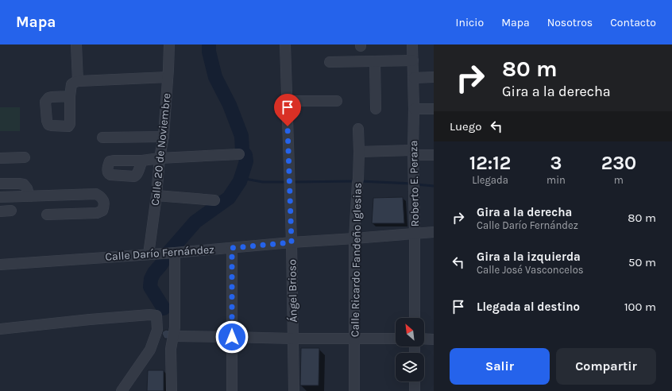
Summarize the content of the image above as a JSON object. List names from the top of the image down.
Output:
{
  "streets": {
    "street": [
      "Calle 20 de Noviembre",
      "Roberto E. Peraza",
      "Calle Darío Fernández",
      "Calle Ricardo Fandeño Iglesias",
      "Ángel Brioso"
    ]
  },
  "crossings": [
    ["Calle 20 de Noviembre", "Calle Darío Fernández"],
    ["Roberto E. Peraza", "Calle Darío Fernández"],
    ["Calle Darío Fernández", "Calle Ricardo Fandeño Iglesias"],
    ["Calle Darío Fernández", "Ángel Brioso"]
  ],
  "north": "top left",
  "page": {
    "header": "Mapa",
    "nav": [
      "Inicio",
      "Mapa",
      "Nosotros",
      "Contacto"
    ],
    "turn": ["80 m", "Gira a la derecha"],
    "then": "Luego",
    "eta": [
      "12:12",
      "Llegada",
      "3",
      "min",
      "230",
      "m"
    ],
    "list": [
      {
        "name": "Gira a la derecha",
        "note": "Calle Darío Fernández",
        "value": "80 m"
      },
      {
        "name": "Gira a la izquierda",
        "note": "Calle José Vasconcelos",
        "value": "50 m"
      },
      {
        "name": "Llegada al destino",
        "value": "100 m"
      }
    ],
    "buttons": ["Salir", "Compartir"]
  }
}
